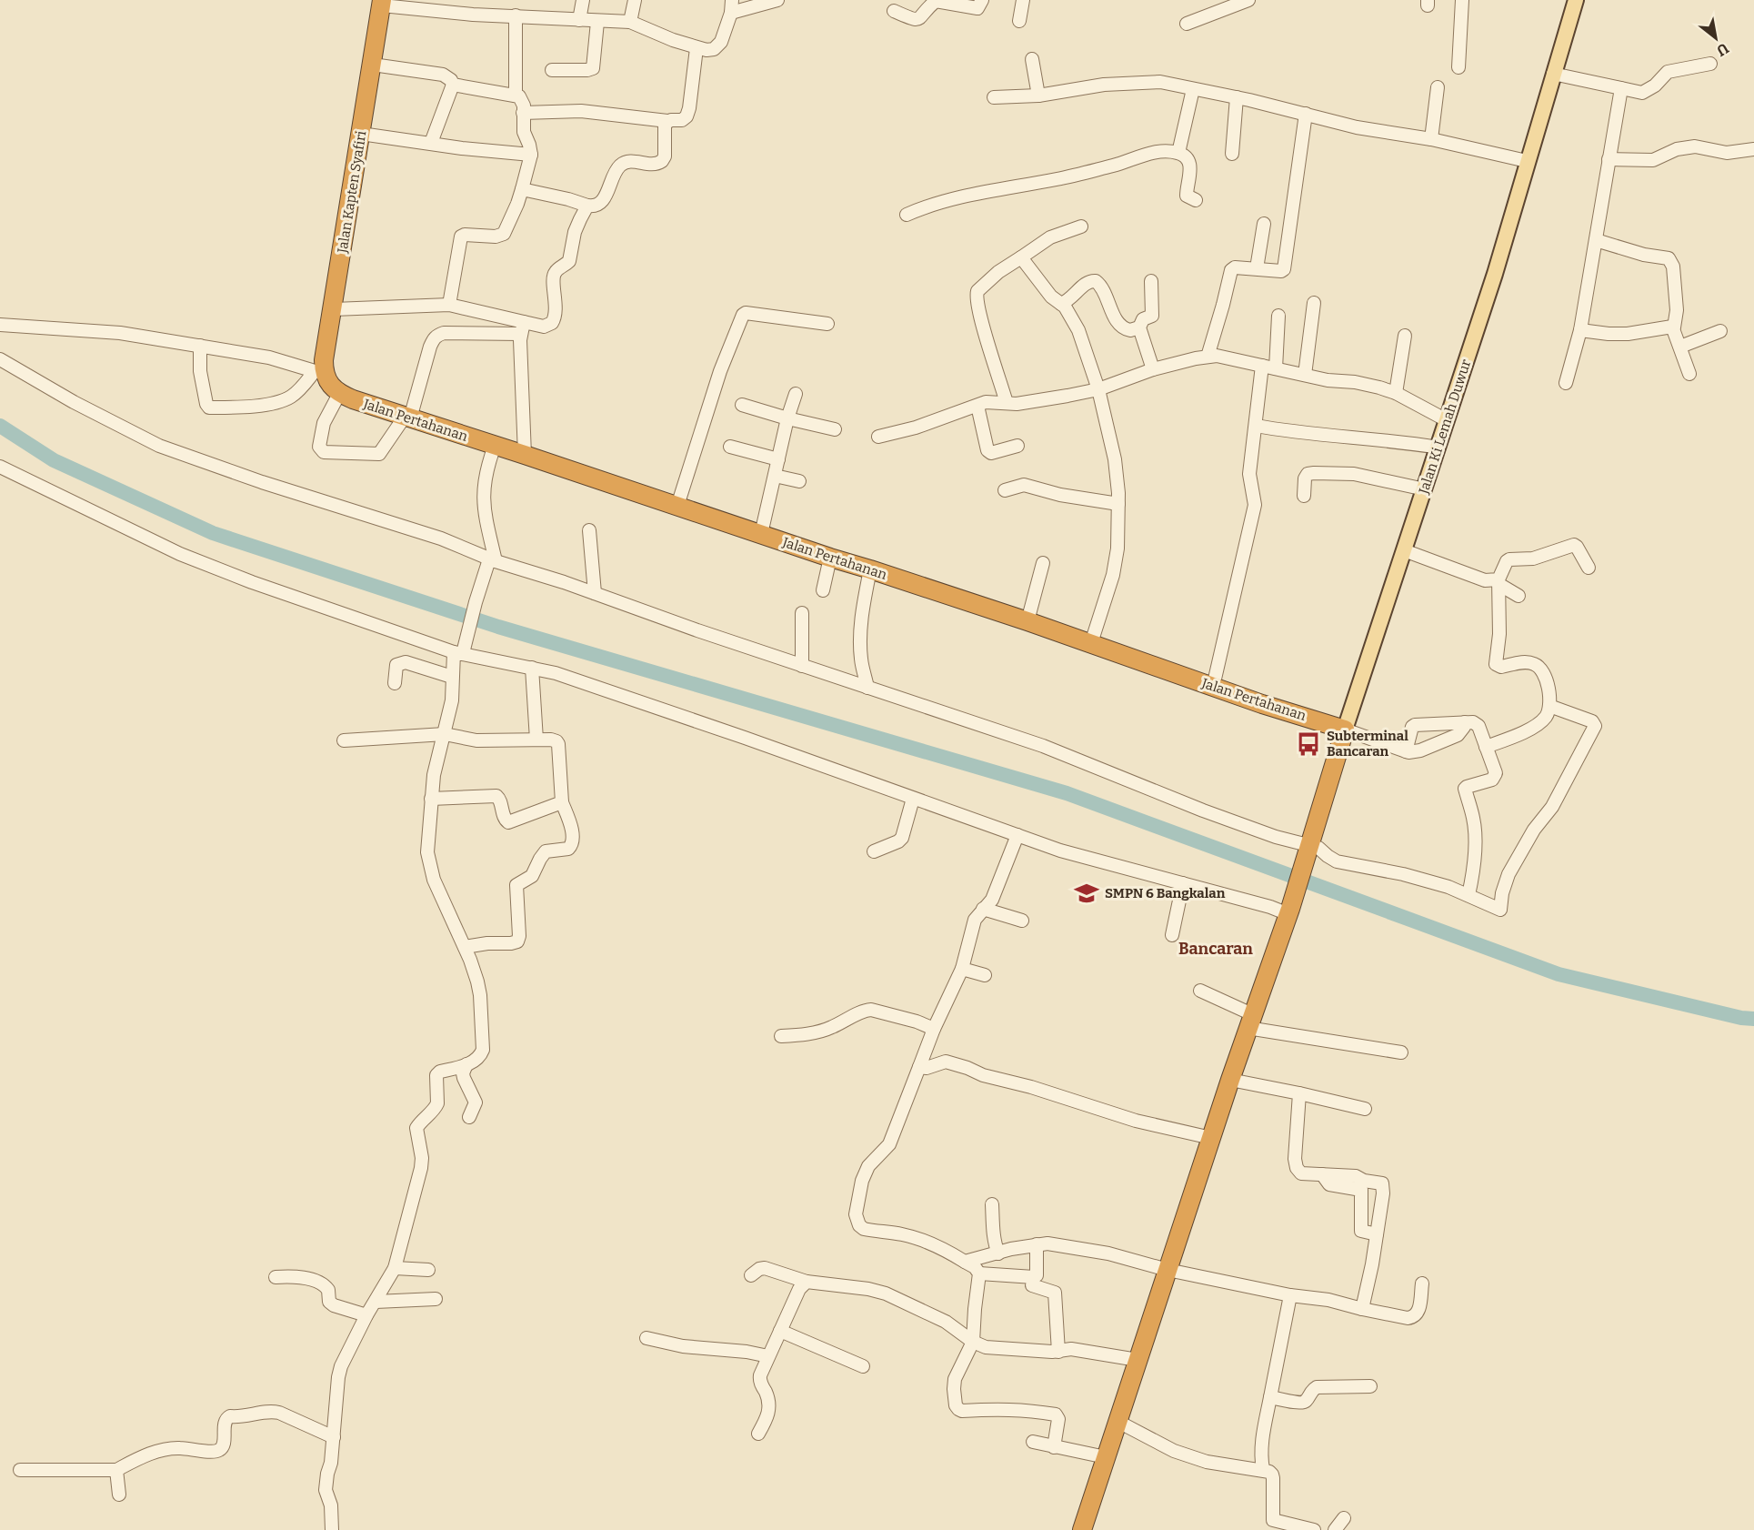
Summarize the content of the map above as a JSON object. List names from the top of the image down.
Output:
{
  "streets": {
    "highway": ["Jalan Kapten Syafiri", "Jalan Pertahanan", "Jalan Ki Lemah Duwur"]
  },
  "crossings": [
    ["Jalan Kapten Syafiri", "Jalan Pertahanan"],
    ["Jalan Pertahanan", "Jalan Ki Lemah Duwur"]
  ],
  "districts": ["Bancaran"],
  "places": {
    "bus stop": ["Subterminal Bancaran"],
    "school or university": ["SMPN 6 Bangkalan"]
  },
  "north": "bottom right"
}
